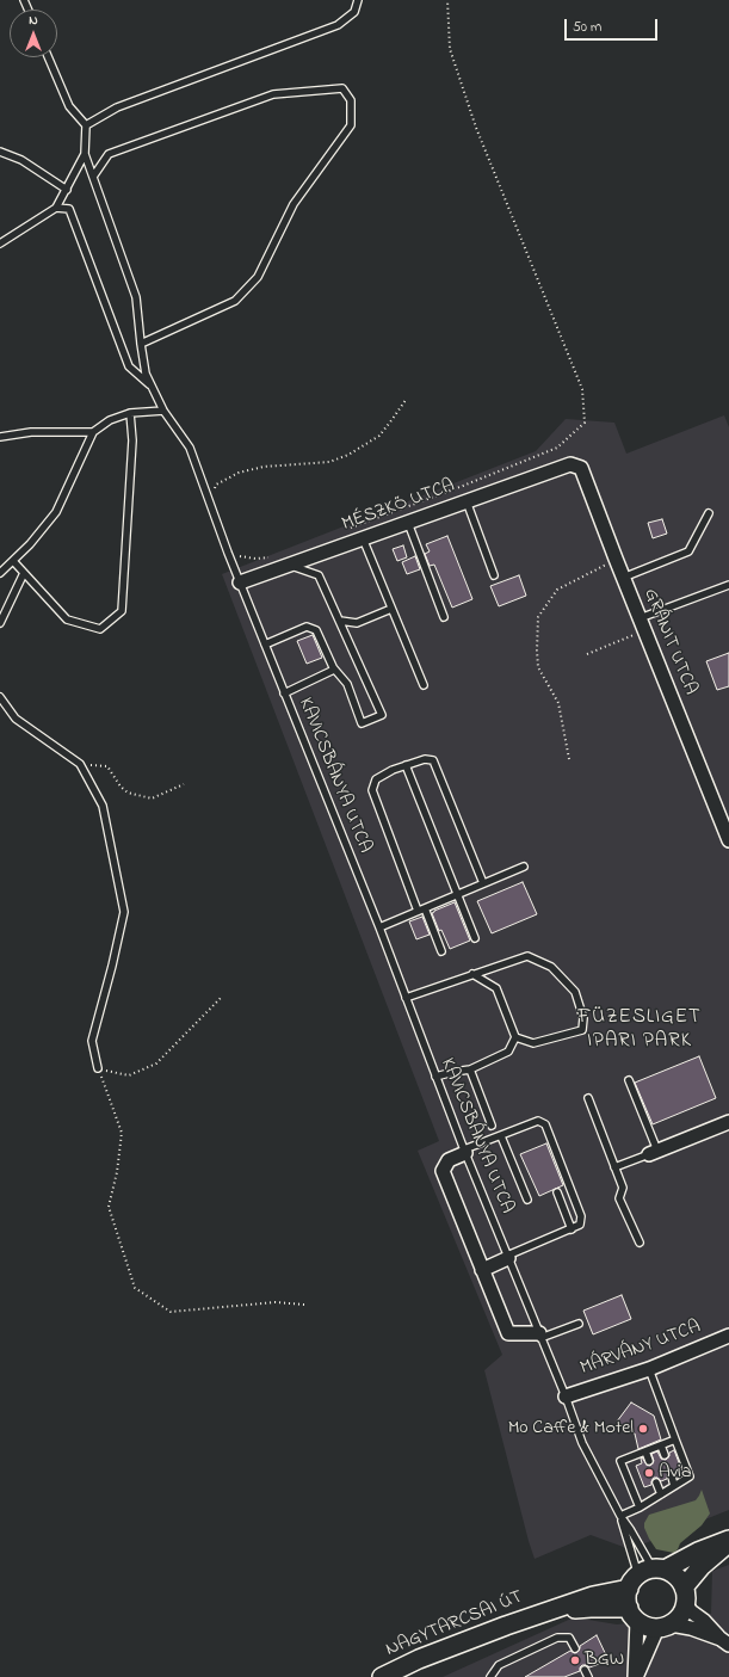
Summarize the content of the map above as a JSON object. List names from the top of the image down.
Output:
{
  "streets": {
    "main road": ["NAGYTARCSAI ÚT"],
    "street": ["MÉSZKŐ UTCA", "GRÁNIT UTCA", "MÁRVÁNY UTCA"],
    "lane": ["KAVICSBÁNYA UTCA"]
  },
  "crossings": [
    ["MÉSZKŐ UTCA", "GRÁNIT UTCA"],
    ["MÉSZKŐ UTCA", "KAVICSBÁNYA UTCA"],
    ["KAVICSBÁNYA UTCA", "MÁRVÁNY UTCA"],
    ["KAVICSBÁNYA UTCA", "NAGYTARCSAI ÚT"]
  ],
  "districts": ["FÜZESLIGET IPARI PARK"],
  "places": ["M0 Caffe & Motel", "Avia", "BGW"],
  "scale_bar": "50 m",
  "north": "top"
}
